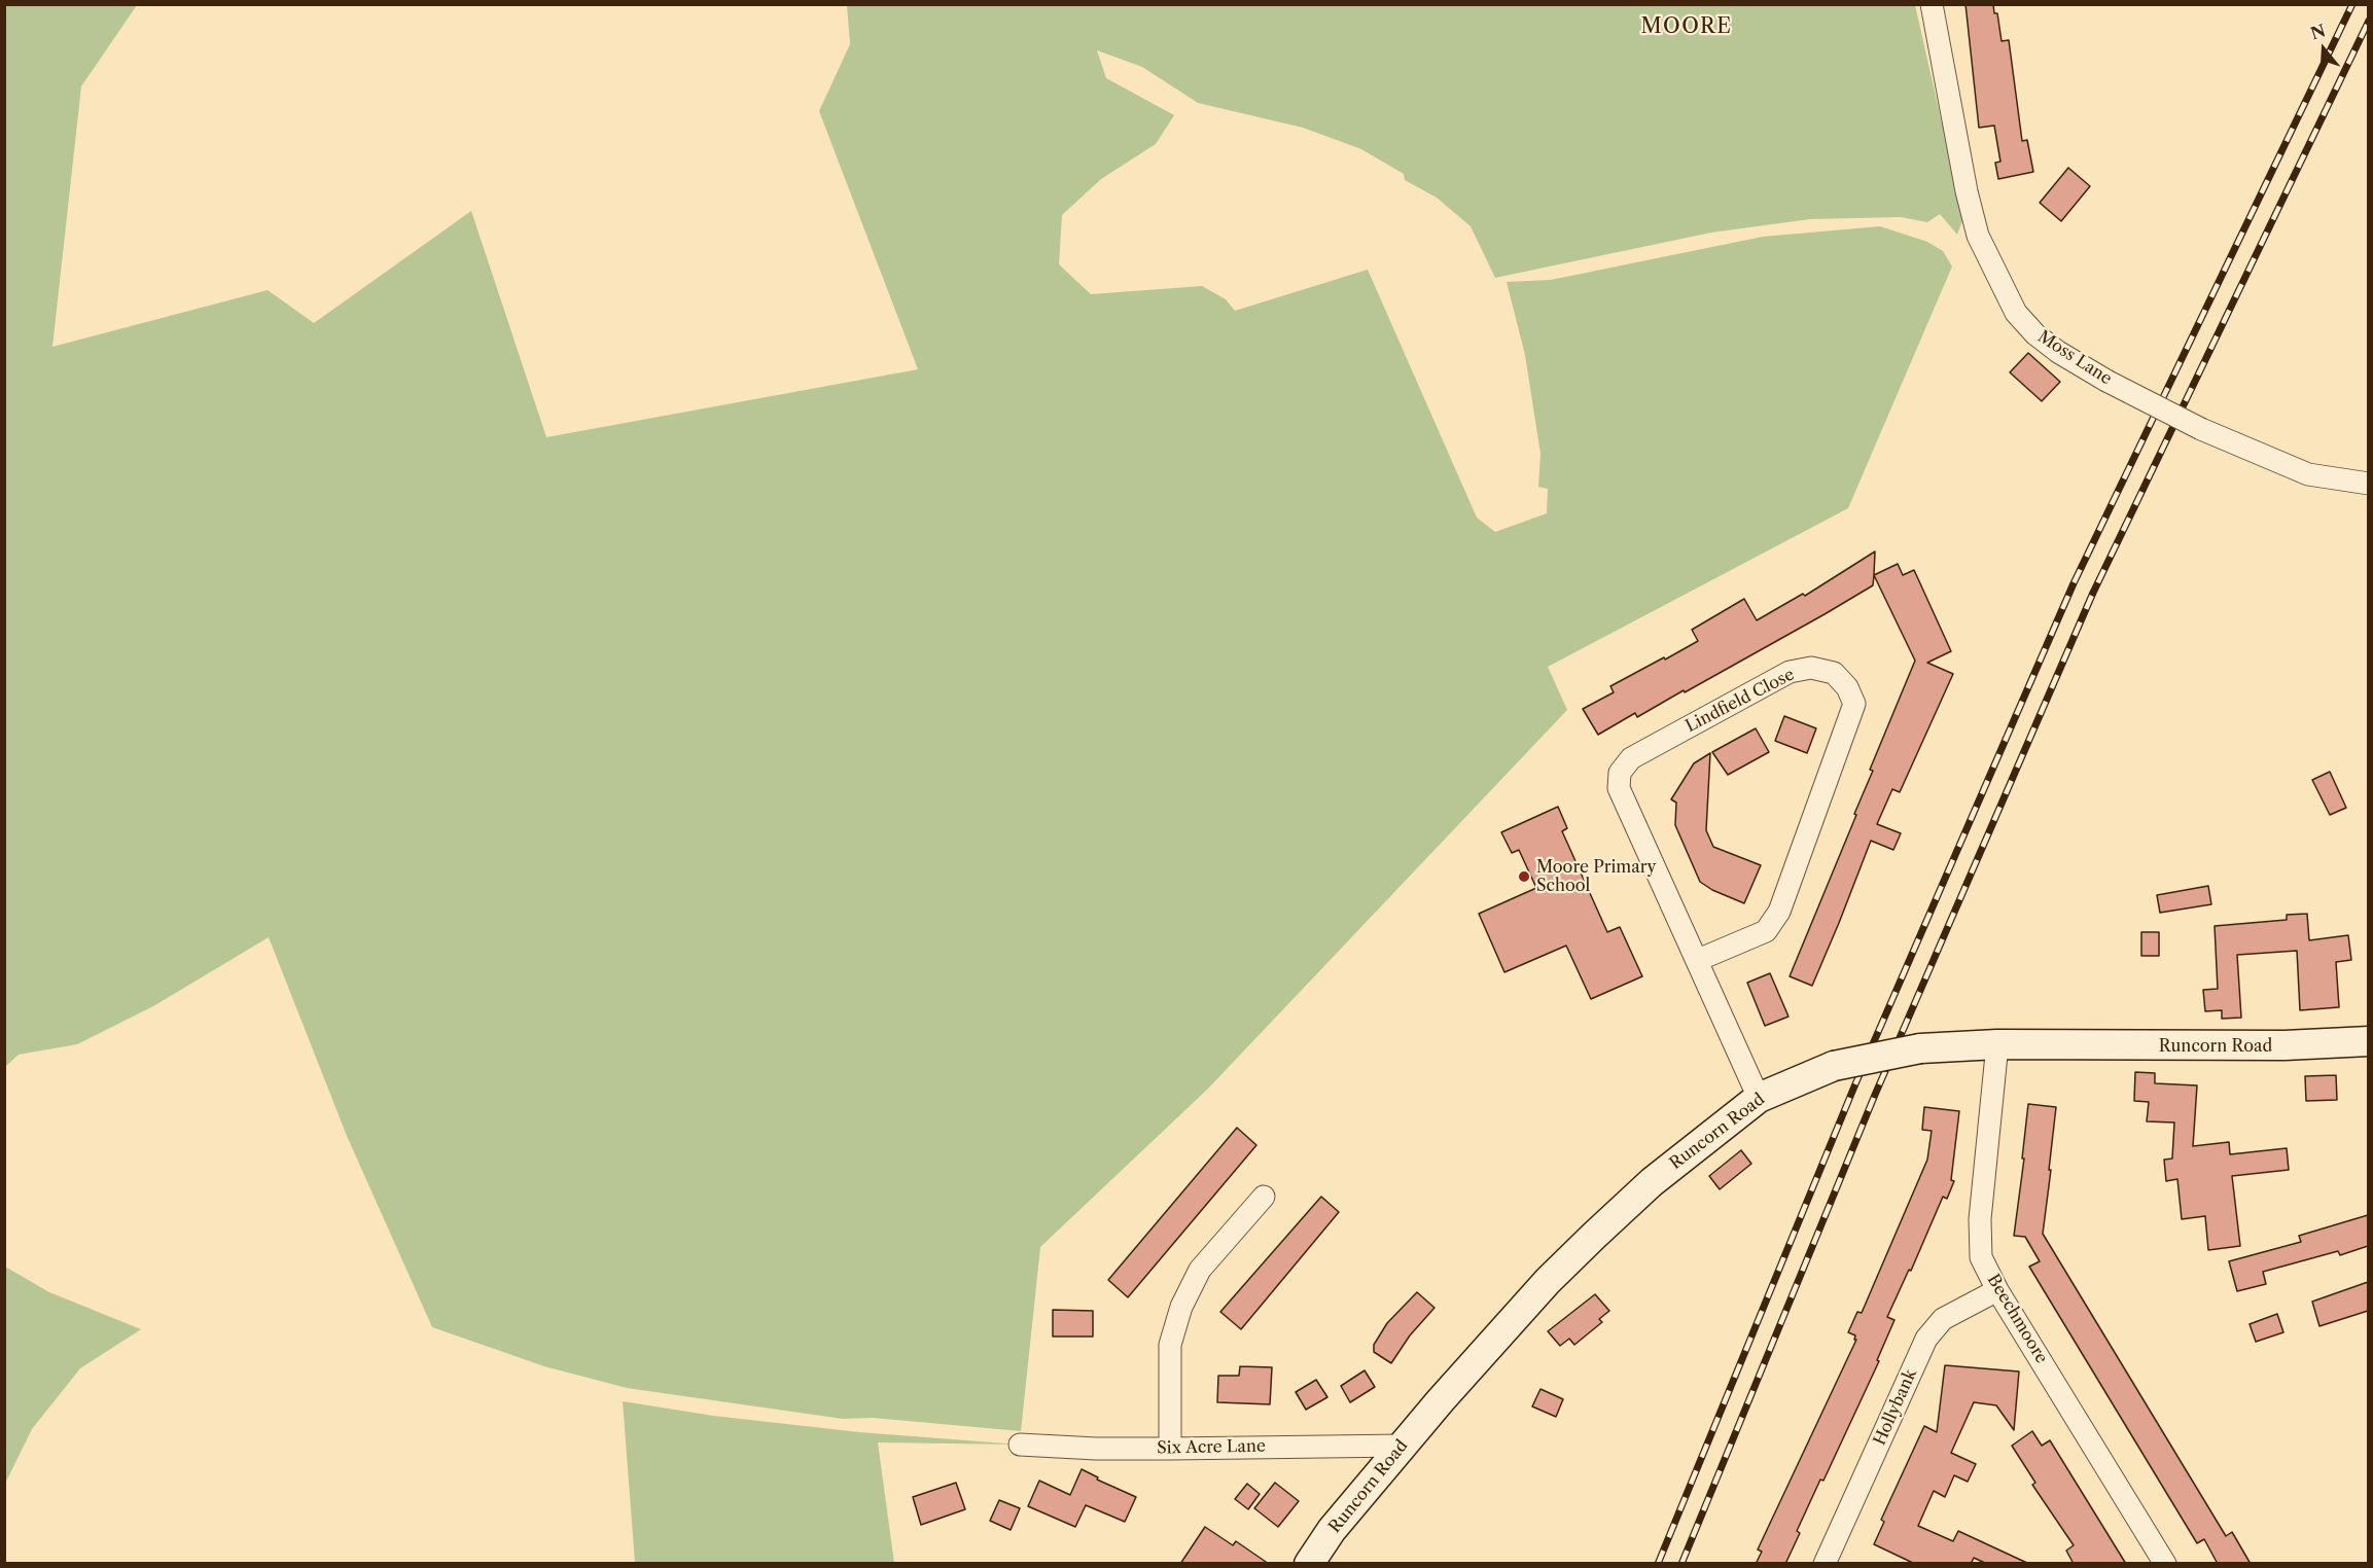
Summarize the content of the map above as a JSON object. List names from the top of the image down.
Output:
{
  "streets": {
    "street": [
      "Moss Lane",
      "Lindfield Close",
      "Runcorn Road",
      "Beechmoore",
      "Hollybank",
      "Six Acre Lane"
    ]
  },
  "crossings": [
    ["Lindfield Close", "Runcorn Road"],
    ["Runcorn Road", "Beechmoore"],
    ["Runcorn Road", "Six Acre Lane"],
    ["Beechmoore", "Hollybank"]
  ],
  "districts": ["MOORE"],
  "places": ["Moore Primary School"],
  "north": "top"
}
